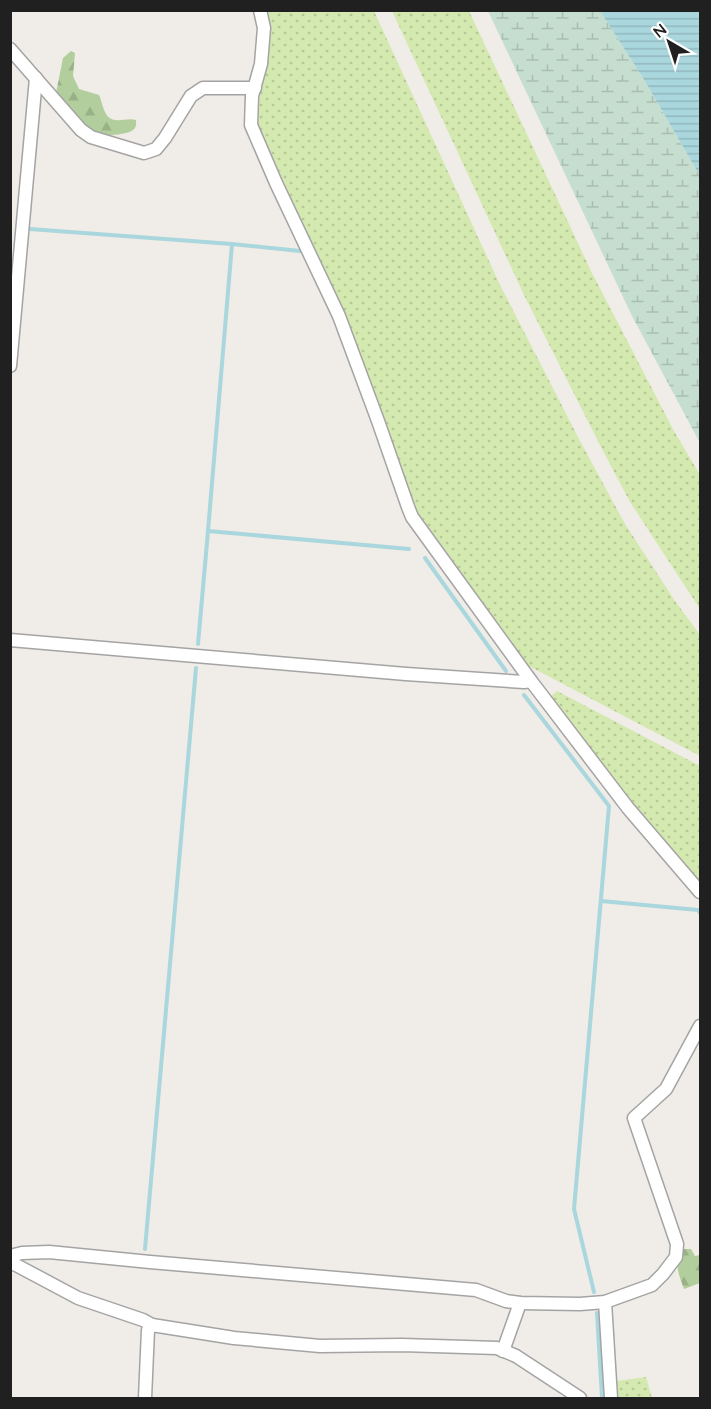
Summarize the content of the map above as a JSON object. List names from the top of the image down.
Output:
{
  "north": "top left"
}
